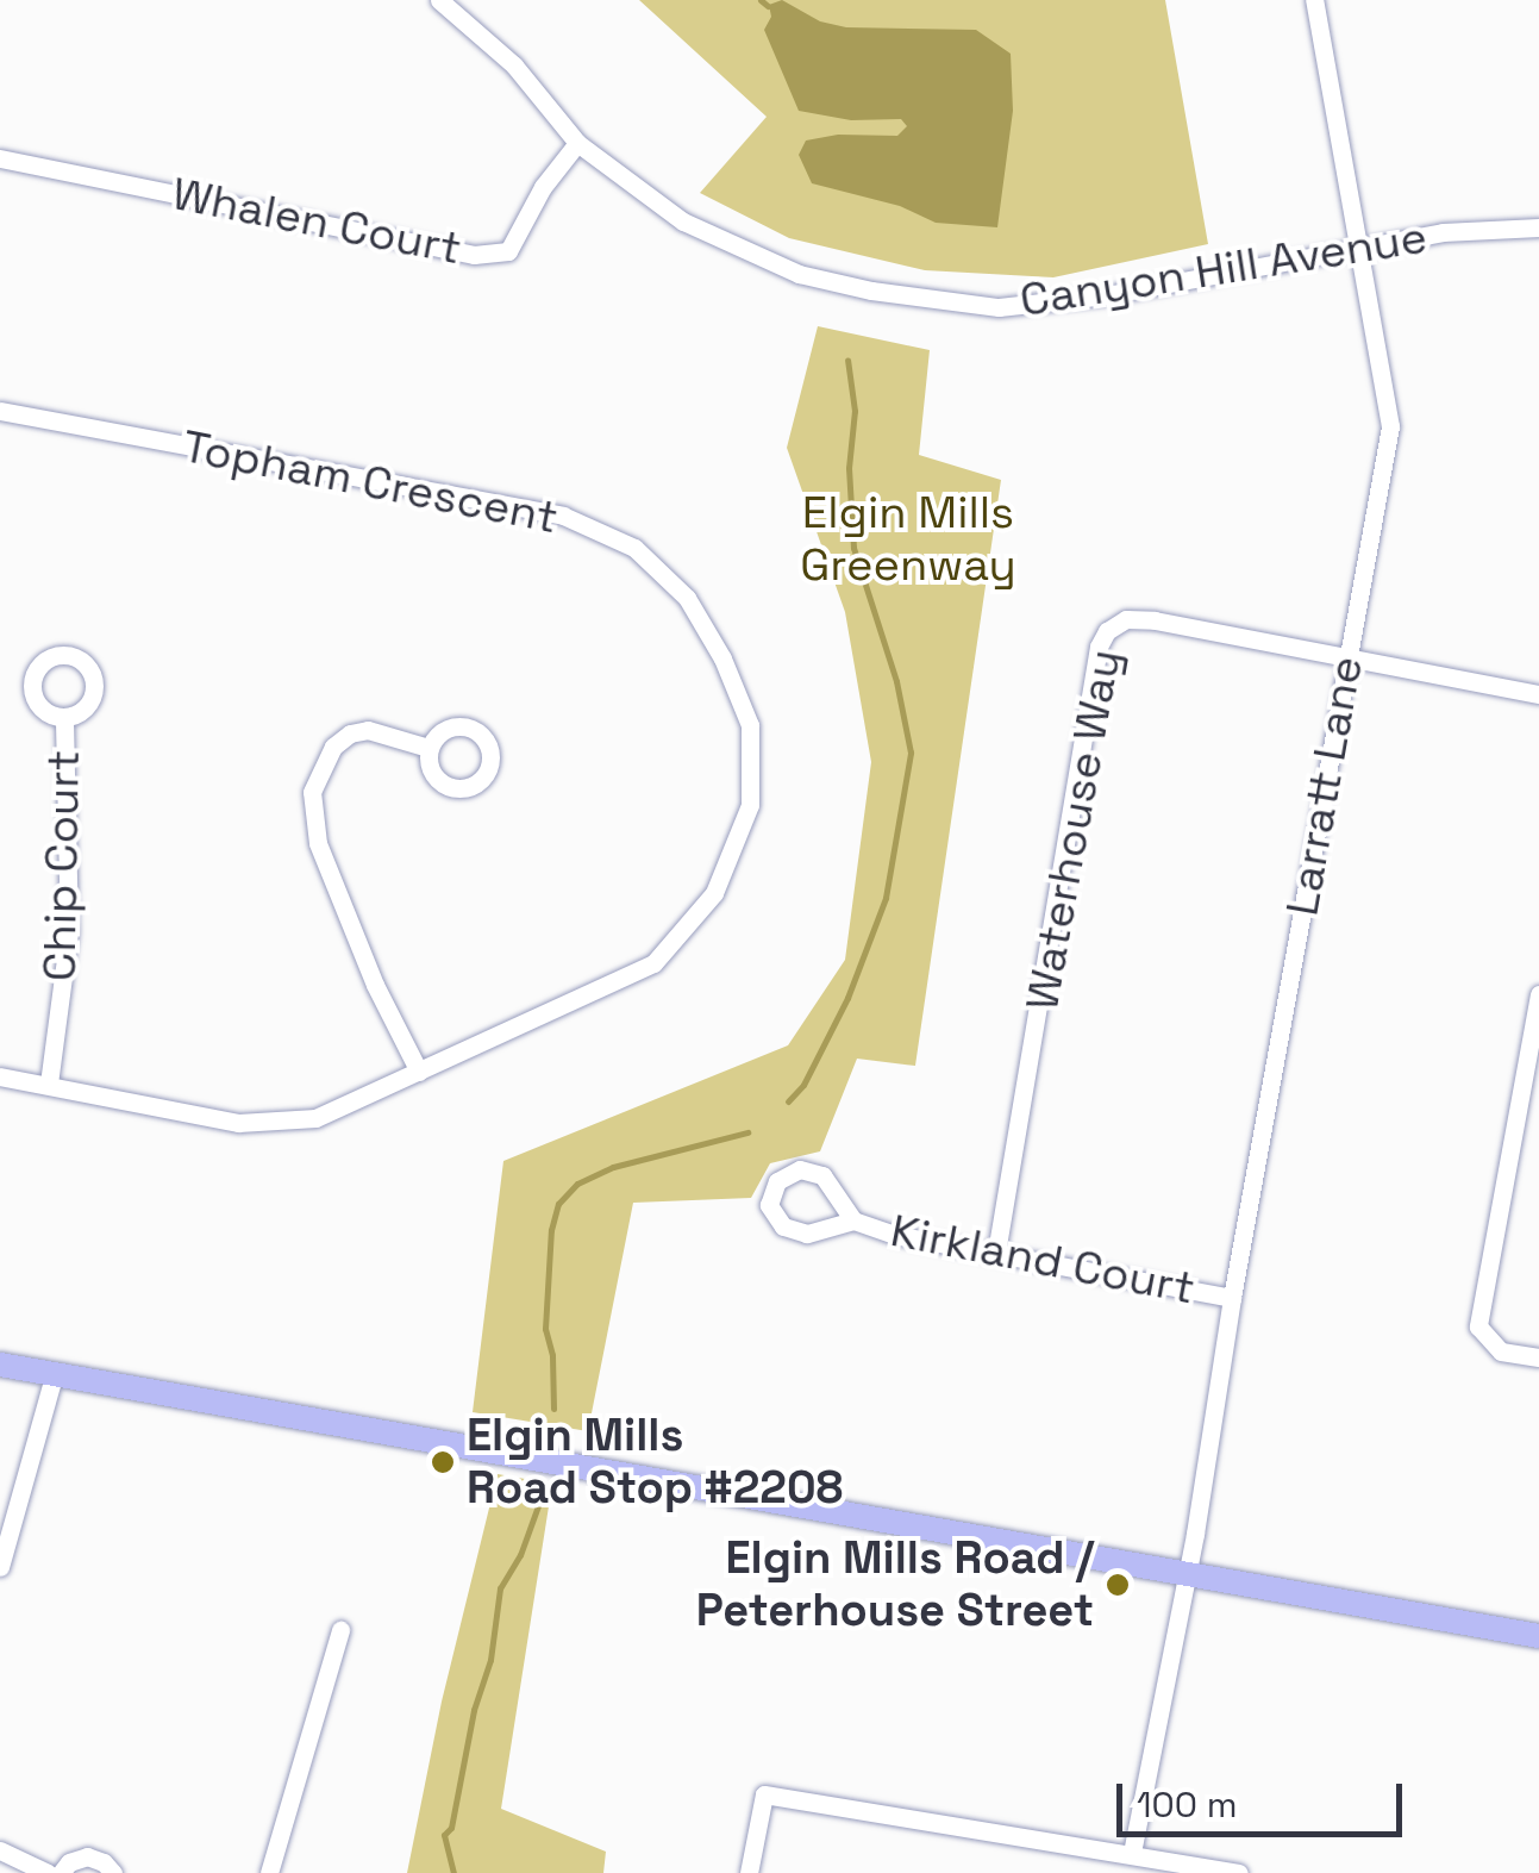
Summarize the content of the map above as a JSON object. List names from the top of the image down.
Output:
{
  "streets": {
    "street": [
      "Whalen Court",
      "Canyon Hill Avenue",
      "Topham Crescent",
      "Larratt Lane",
      "Waterhouse Way",
      "Chip Court",
      "Kirkland Court"
    ]
  },
  "crossings": [
    ["Whalen Court", "Canyon Hill Avenue"],
    ["Canyon Hill Avenue", "Larratt Lane"],
    ["Topham Crescent", "Chip Court"],
    ["Larratt Lane", "Waterhouse Way"],
    ["Larratt Lane", "Kirkland Court"],
    ["Waterhouse Way", "Kirkland Court"]
  ],
  "parks": ["Elgin Mills Greenway"],
  "places": ["Elgin Mills Road Stop #2208", "Elgin Mills Road / Peterhouse Street"],
  "scale_bar": "100 m"
}
